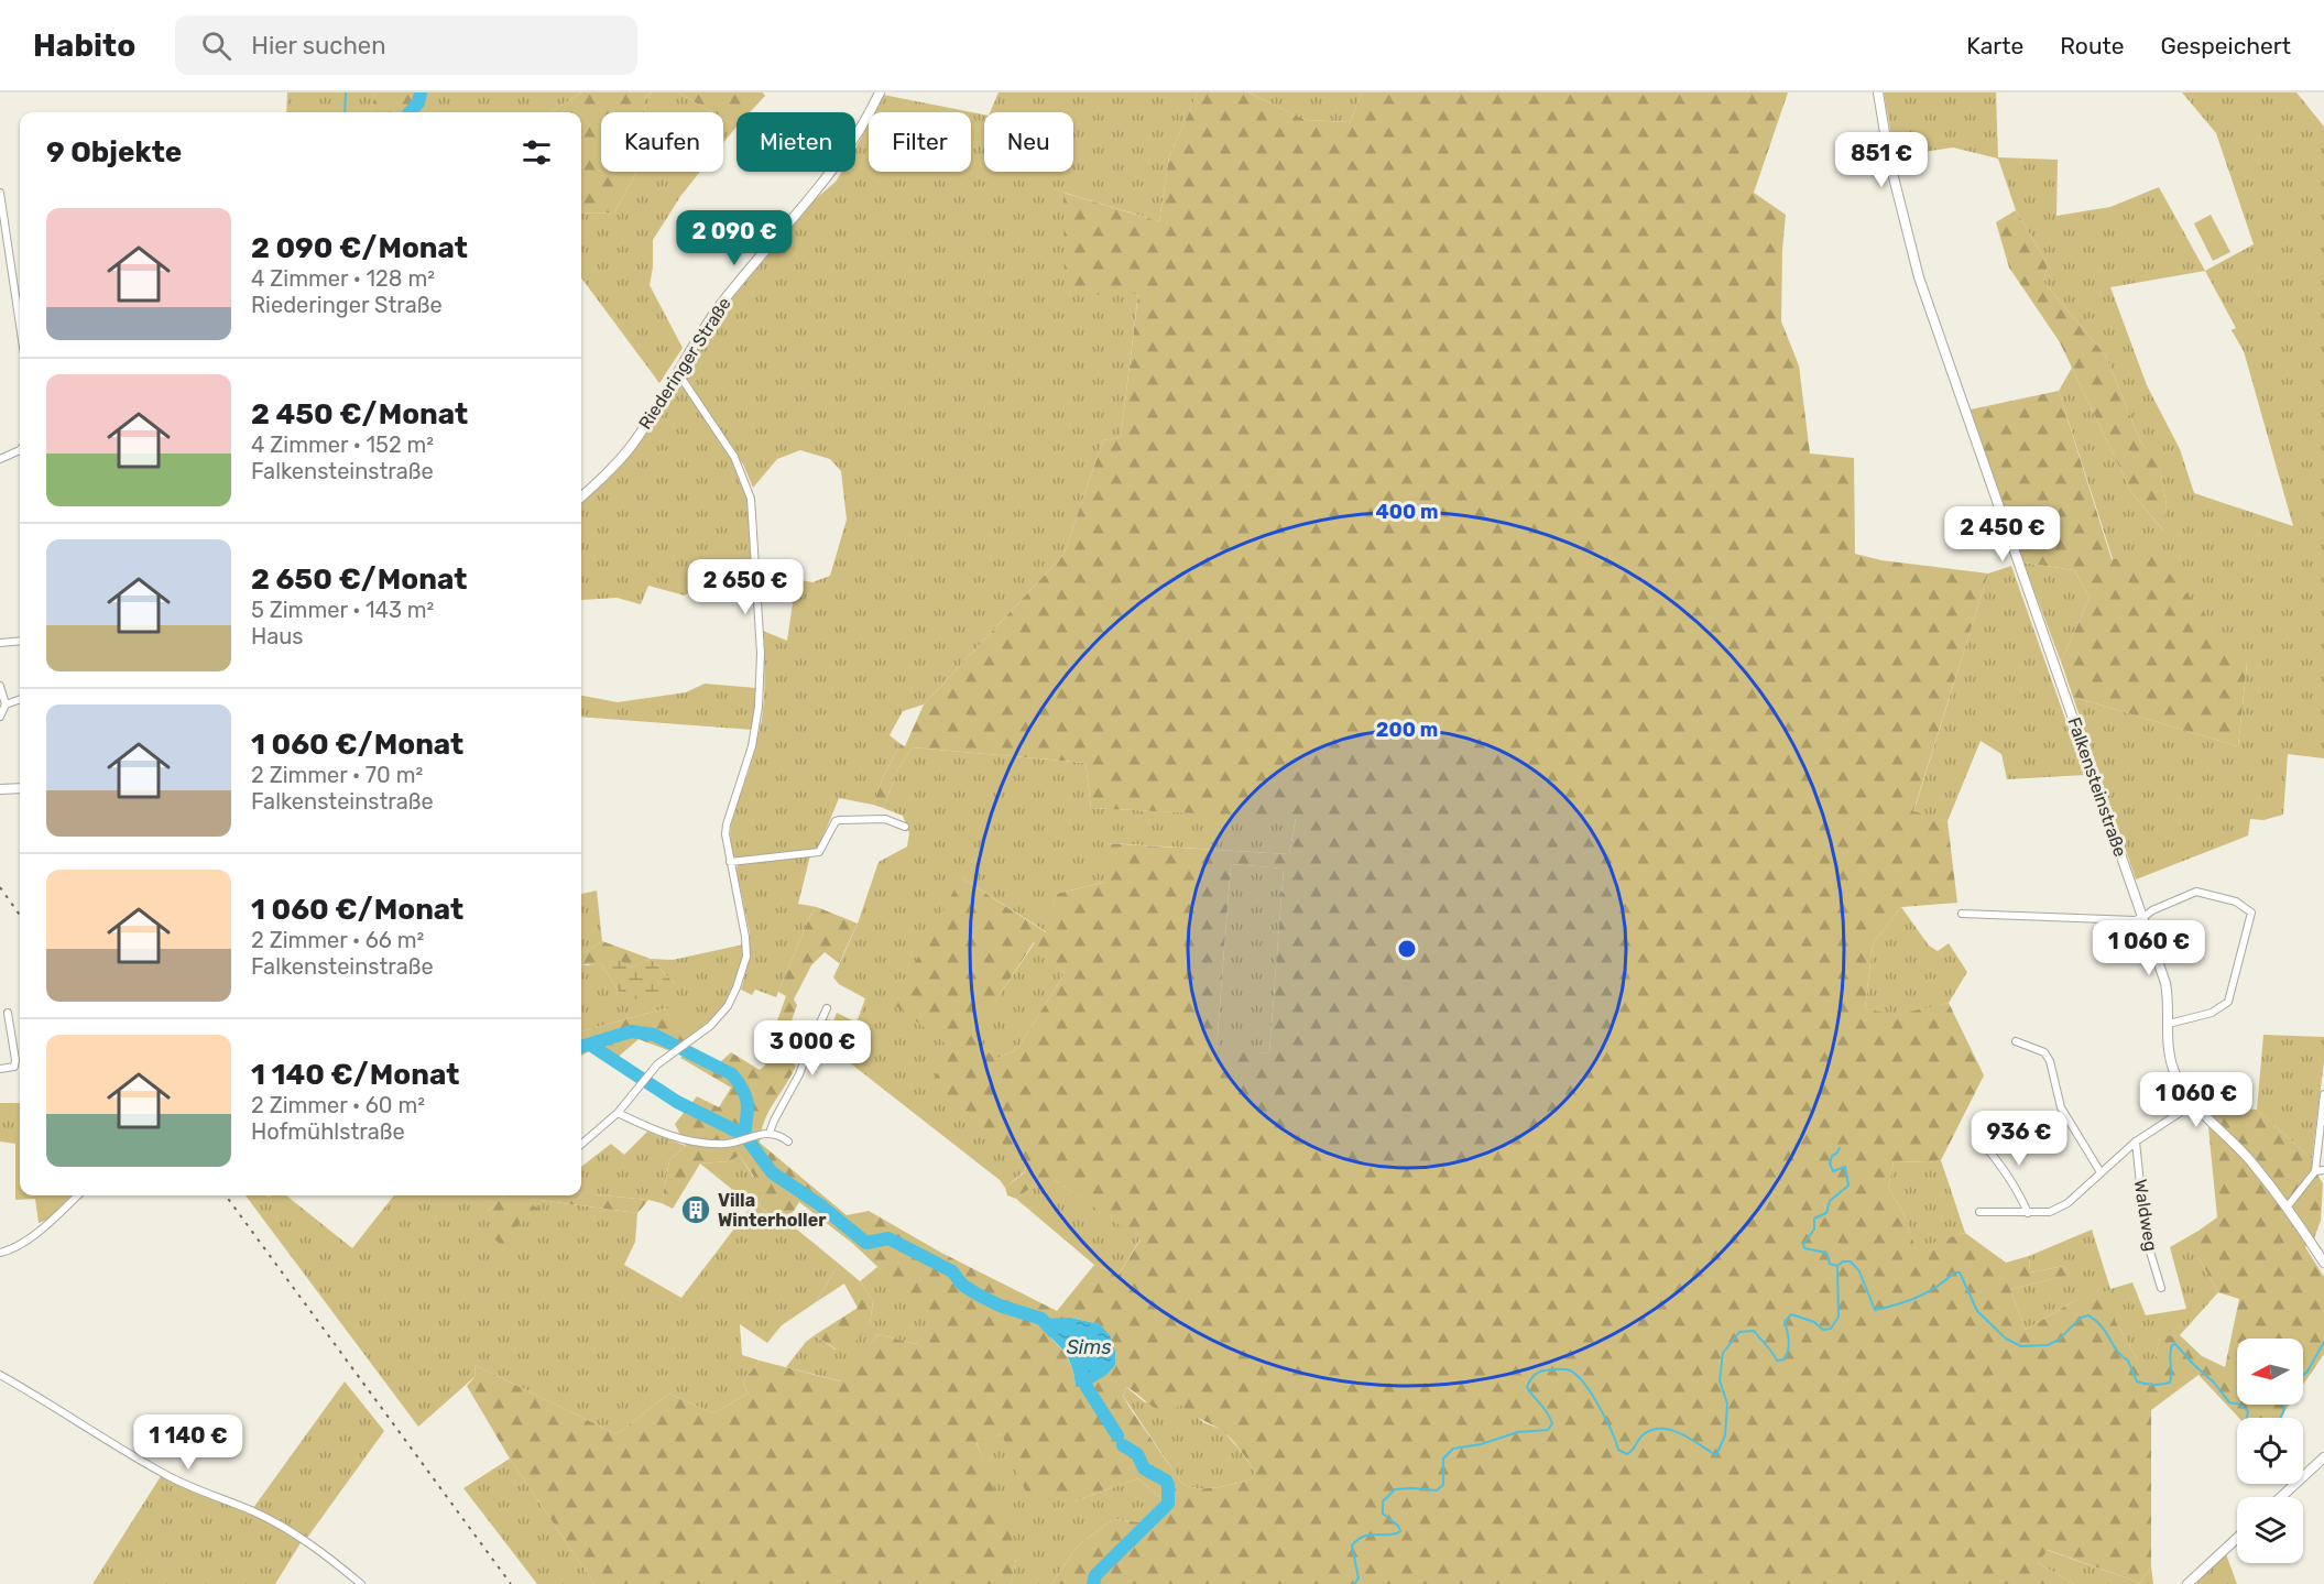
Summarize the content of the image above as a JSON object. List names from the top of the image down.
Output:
{
  "streets": {
    "street": ["Riederinger Straße", "Falkensteinstraße", "Waldweg"]
  },
  "crossings": [
    ["Falkensteinstraße", "Waldweg"]
  ],
  "water": ["Sims"],
  "places": {
    "building": ["Villa Winterholler"]
  },
  "north": "left",
  "page": {
    "header": "Habito",
    "search": "Hier suchen",
    "nav": ["Karte", "Route", "Gespeichert"],
    "chip": [
      "Kaufen",
      "Mieten",
      "Filter",
      "Neu"
    ],
    "heading": "9 Objekte",
    "price": [
      "851 €",
      "2 090 €",
      "2 450 €",
      "2 650 €",
      "1 060 €",
      "3 000 €",
      "1 060 €",
      "936 €",
      "1 140 €"
    ],
    "list": [
      {
        "name": "2 090 €/Monat",
        "note": "4 Zimmer · 128 m² · Riederinger Straße"
      },
      {
        "name": "2 450 €/Monat",
        "note": "4 Zimmer · 152 m² · Falkensteinstraße"
      },
      {
        "name": "2 650 €/Monat",
        "note": "5 Zimmer · 143 m² · Haus"
      },
      {
        "name": "1 060 €/Monat",
        "note": "2 Zimmer · 70 m² · Falkensteinstraße"
      },
      {
        "name": "1 060 €/Monat",
        "note": "2 Zimmer · 66 m² · Falkensteinstraße"
      },
      {
        "name": "1 140 €/Monat",
        "note": "2 Zimmer · 60 m² · Hofmühlstraße"
      }
    ]
  },
  "rings": ["400 m", "200 m"]
}
